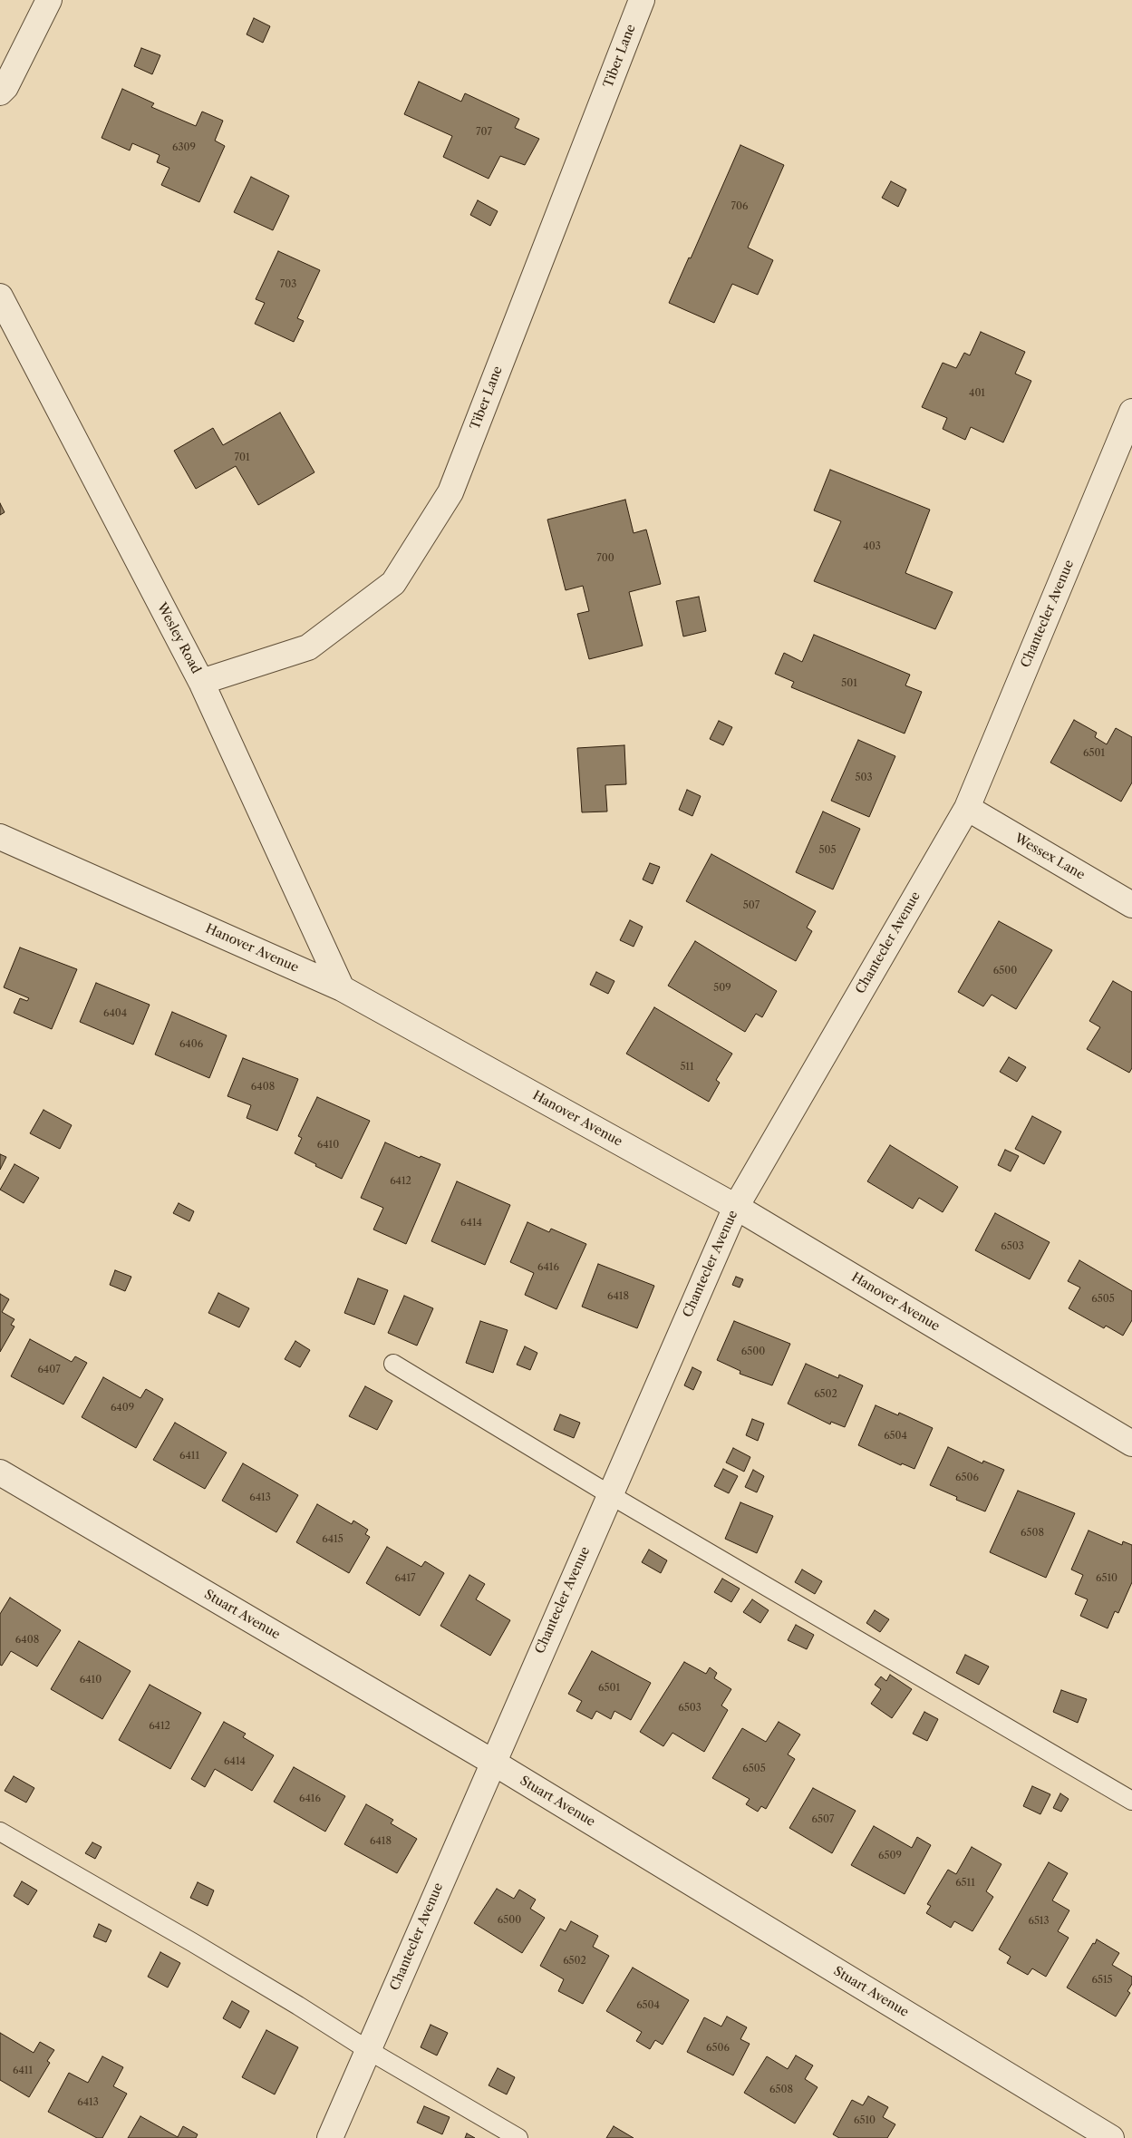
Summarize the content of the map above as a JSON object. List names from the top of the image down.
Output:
{
  "streets": {
    "street": [
      "Tiber Lane",
      "Chantecler Avenue",
      "Wesley Road",
      "Wessex Lane",
      "Hanover Avenue",
      "Stuart Avenue"
    ]
  },
  "crossings": [
    ["Tiber Lane", "Wesley Road"],
    ["Chantecler Avenue", "Wessex Lane"],
    ["Chantecler Avenue", "Hanover Avenue"],
    ["Chantecler Avenue", "Stuart Avenue"],
    ["Wesley Road", "Hanover Avenue"]
  ],
  "house_numbers": [
    "707",
    "6309",
    "706",
    "703",
    "401",
    "701",
    "403",
    "700",
    "501",
    "6501",
    "503",
    "505",
    "507",
    "6500",
    "509",
    "6404",
    "6406",
    "511",
    "6408",
    "6410",
    "6412",
    "6414",
    "6503",
    "6416",
    "6418",
    "6505",
    "6500",
    "6407",
    "6502",
    "6409",
    "6504",
    "6411",
    "6506",
    "6413",
    "6508",
    "6415",
    "6417",
    "6510",
    "6408",
    "6410",
    "6501",
    "6503",
    "6412",
    "6414",
    "6505",
    "6416",
    "6507",
    "6418",
    "6509",
    "6511",
    "6500",
    "6513",
    "6502",
    "6515",
    "6504",
    "6506",
    "6411",
    "6508",
    "6413",
    "6510"
  ]
}
